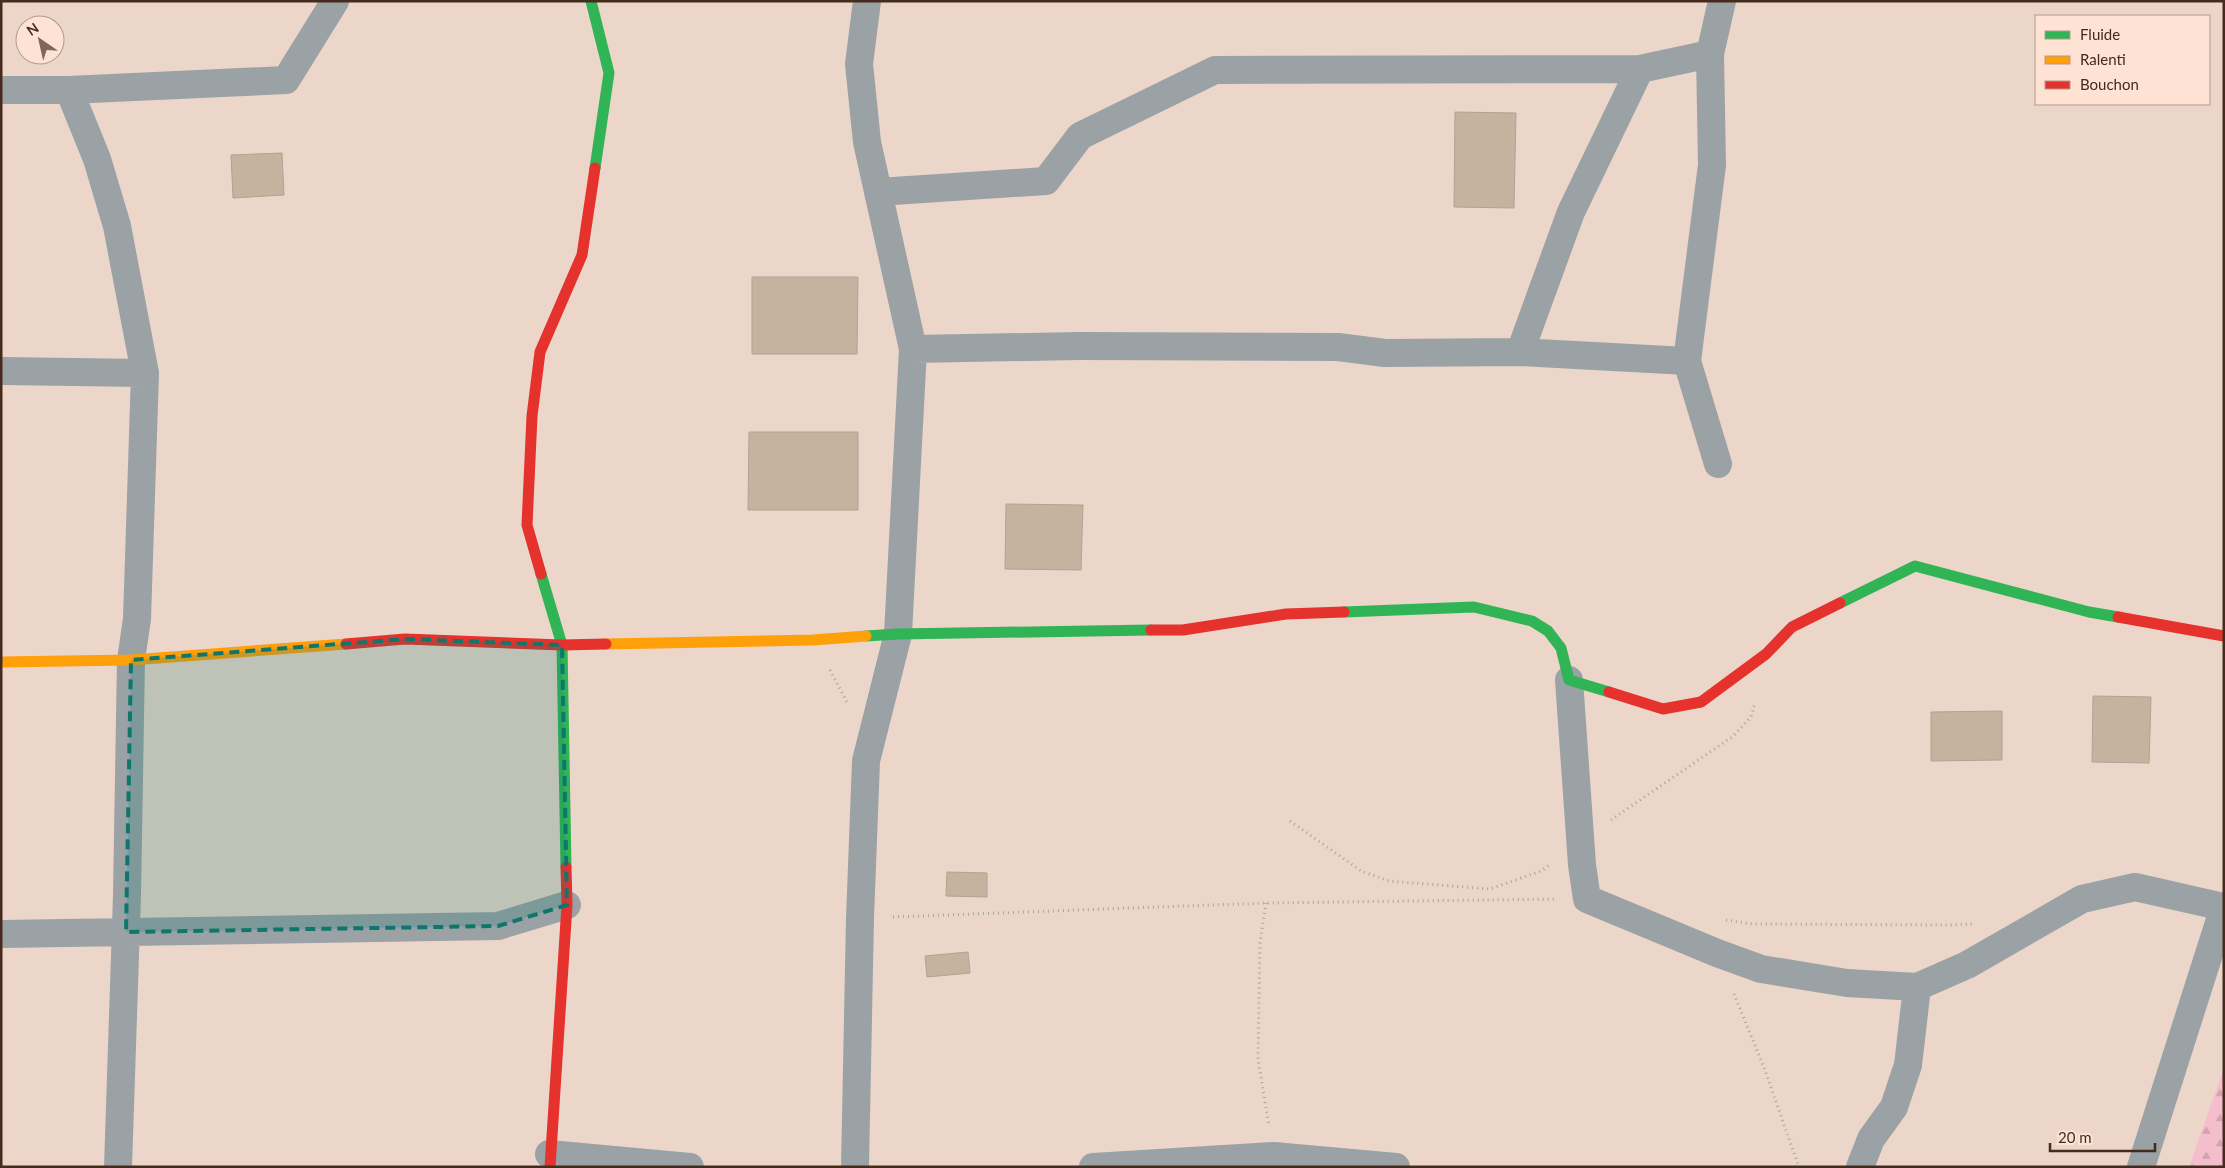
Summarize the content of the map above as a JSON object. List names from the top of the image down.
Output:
{
  "legend": ["Fluide", "Ralenti", "Bouchon"],
  "scale_bar": "20 m",
  "north": "top left"
}
